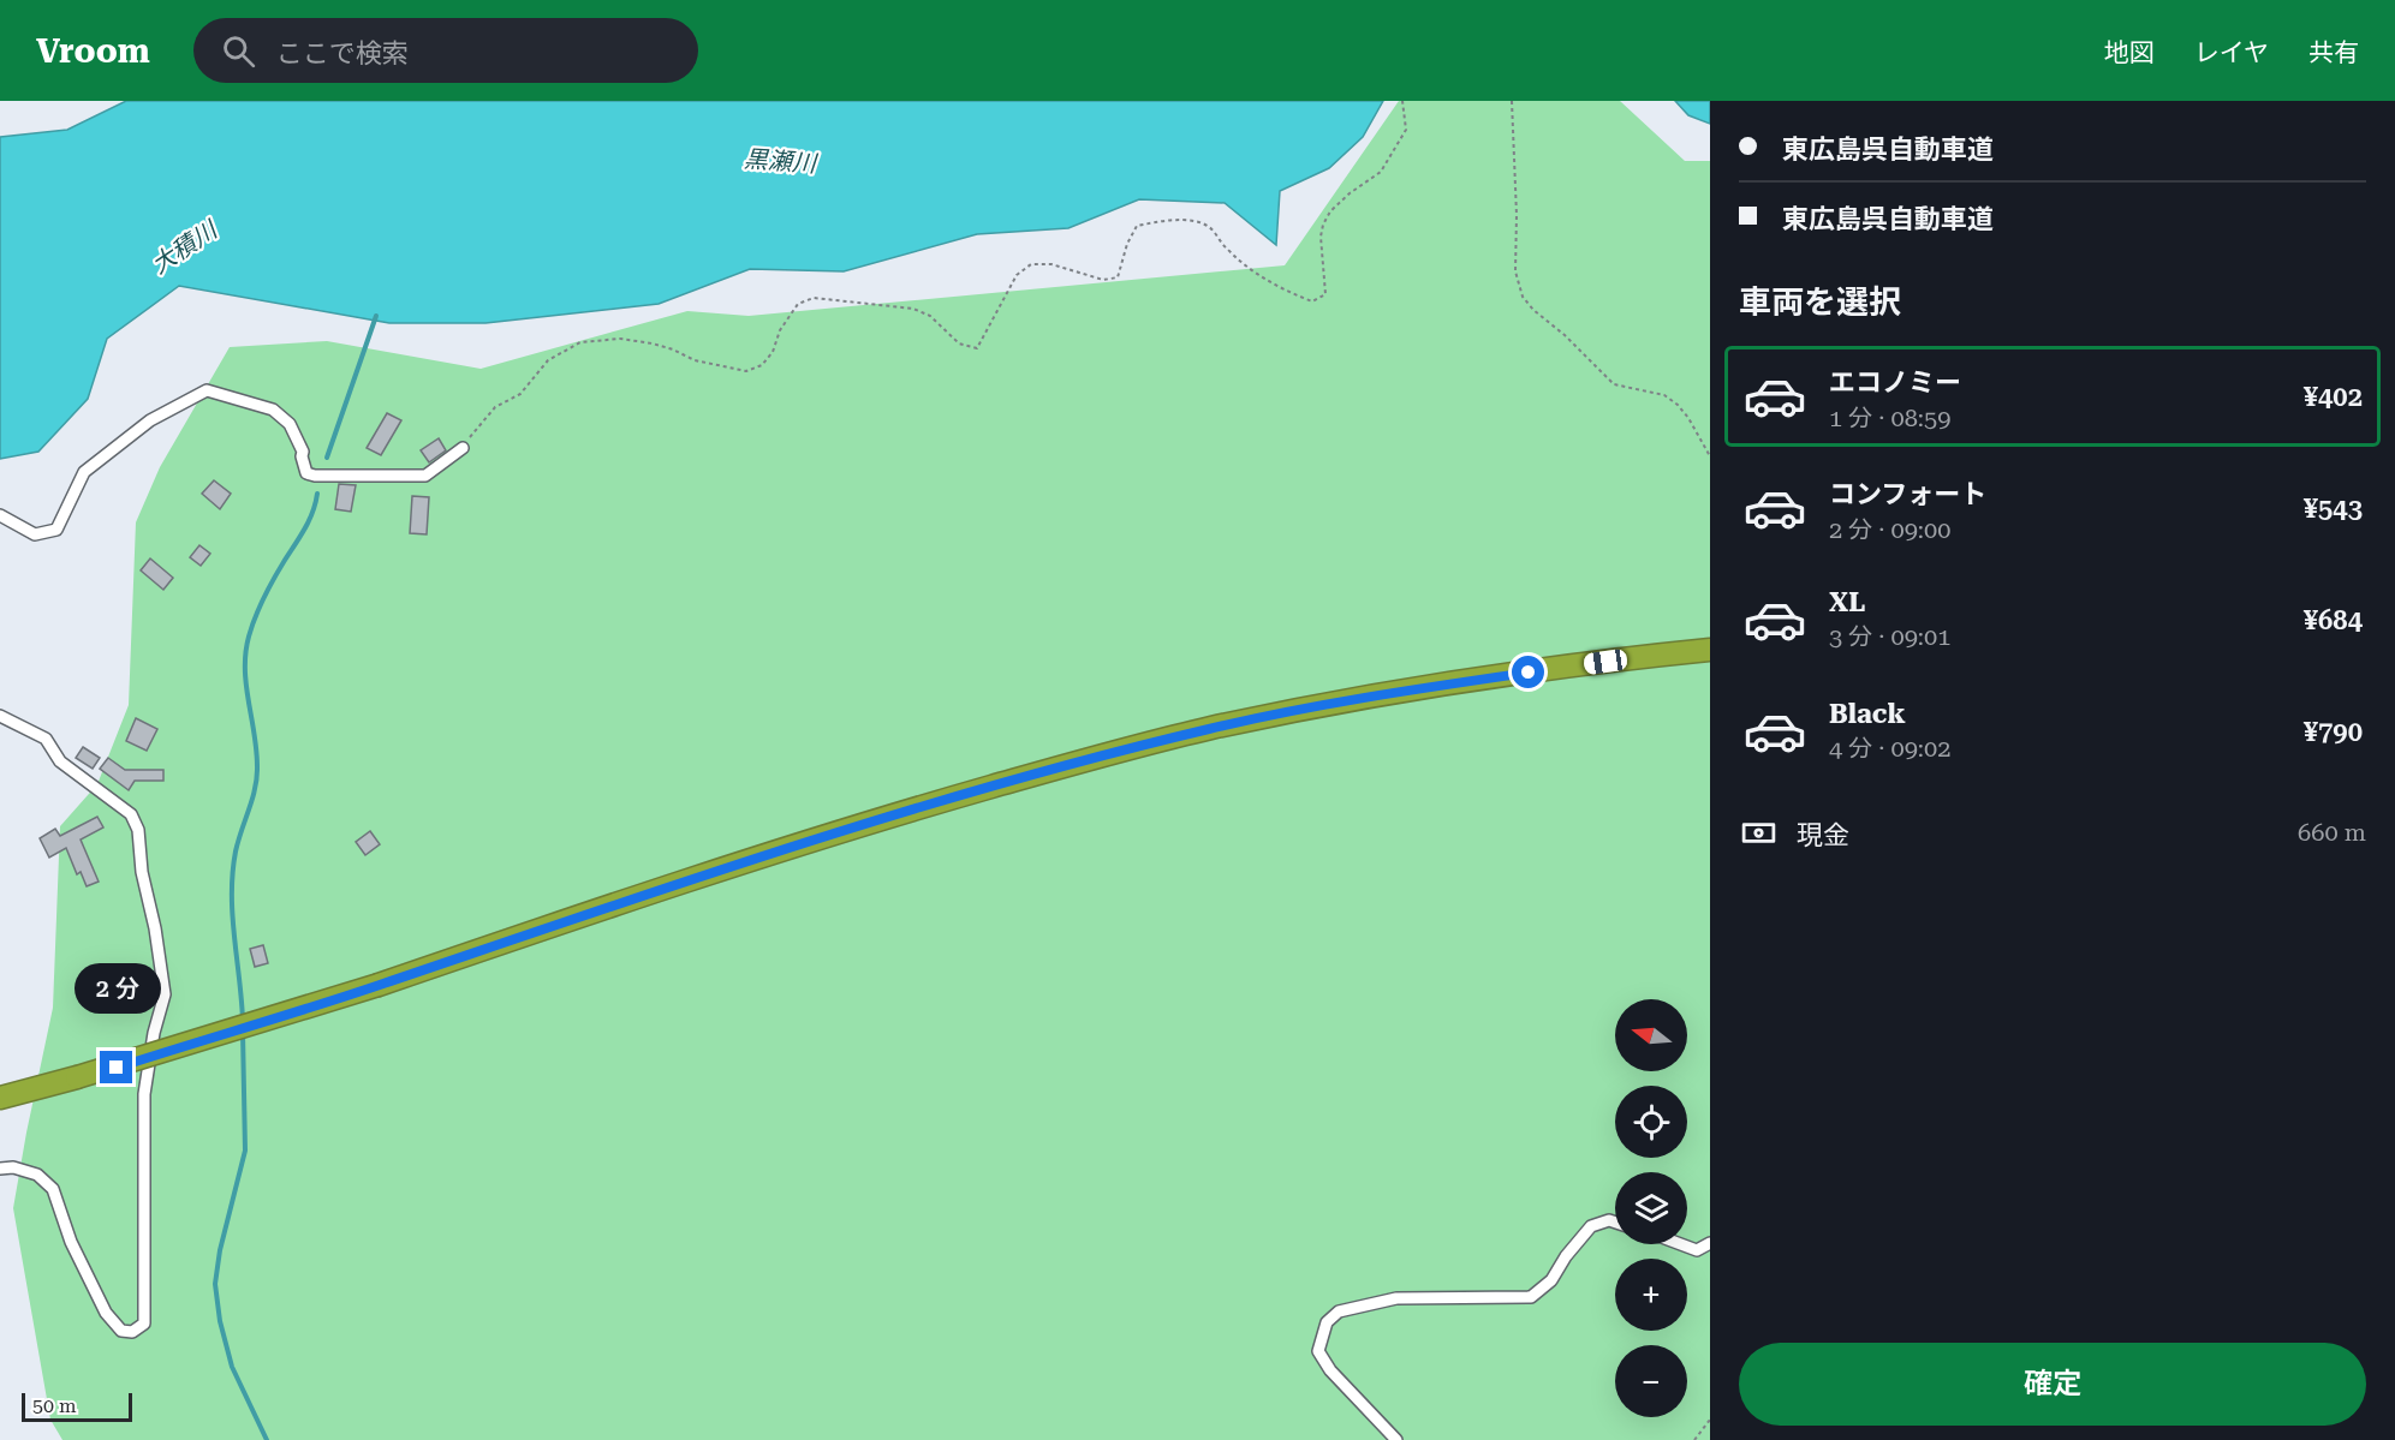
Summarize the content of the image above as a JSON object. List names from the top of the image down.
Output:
{
  "water": ["黒瀬川", "大積川"],
  "scale_bar": "50 m",
  "north": "left",
  "page": {
    "header": "Vroom",
    "search": "ここで検索",
    "nav": ["地図", "レイヤ", "共有"],
    "banner": ["東広島呉自動車道", "東広島呉自動車道"],
    "heading": "車両を選択",
    "list": [
      {
        "name": "エコノミー",
        "note": "1 分 · 08:59",
        "value": "¥402"
      },
      {
        "name": "コンフォート",
        "note": "2 分 · 09:00",
        "value": "¥543"
      },
      {
        "name": "XL",
        "note": "3 分 · 09:01",
        "value": "¥684"
      },
      {
        "name": "Black",
        "note": "4 分 · 09:02",
        "value": "¥790"
      }
    ],
    "pay": ["現金", "660 m"],
    "bubble": "2 分",
    "map_buttons": ["+", "−"],
    "buttons": "確定",
    "scale": "50 m"
  }
}
